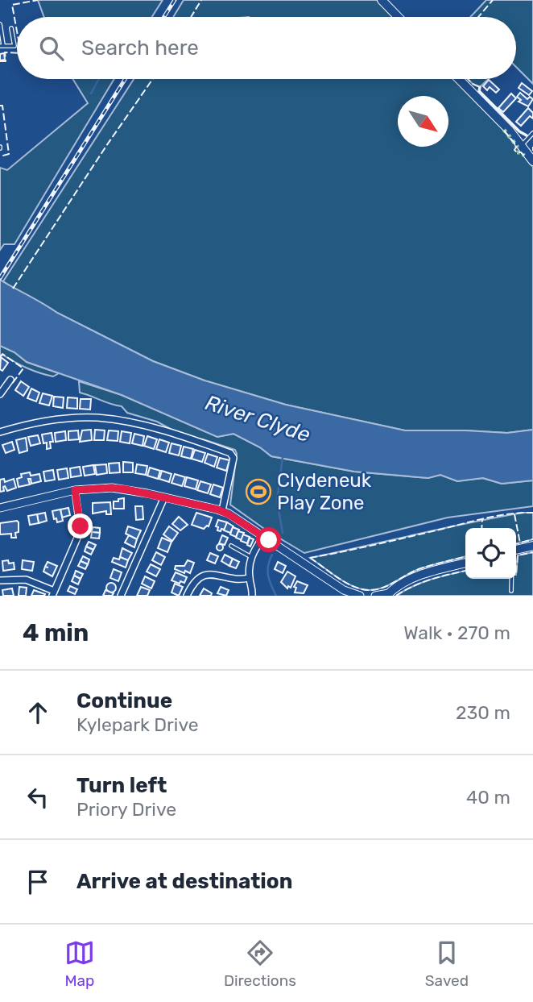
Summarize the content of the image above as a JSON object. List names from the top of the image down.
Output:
{
  "water": ["River Clyde"],
  "places": {
    "sports": ["Clydeneuk Play Zone"]
  },
  "north": "bottom right",
  "page": {
    "search": "Search here",
    "heading": ["4 min", "Walk · 270 m"],
    "list": [
      ["Continue", "Kylepark Drive", "230 m"],
      ["Turn left", "Priory Drive", "40 m"],
      "Arrive at destination"
    ],
    "nav": ["Map", "Directions", "Saved"]
  }
}
